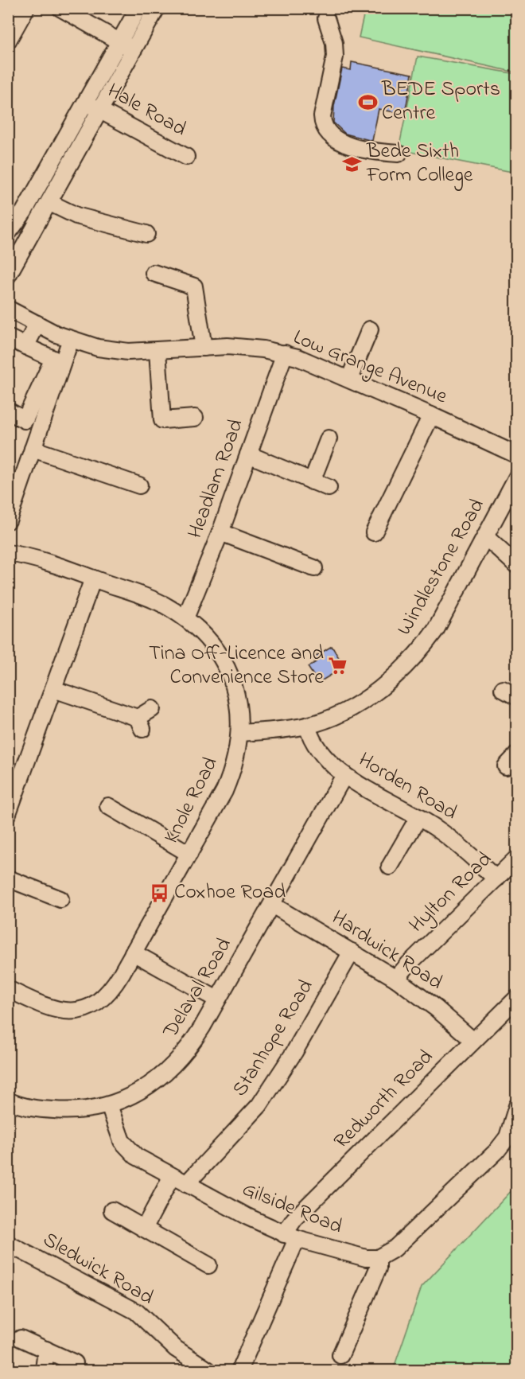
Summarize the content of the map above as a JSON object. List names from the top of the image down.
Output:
{
  "streets": {
    "street": [
      "Hale Road",
      "Low Grange Avenue",
      "Headlam Road",
      "Windlestone Road",
      "Horden Road",
      "Knole Road",
      "Hylton Road",
      "Hardwick Road",
      "Delaval Road",
      "Stanhope Road",
      "Redworth Road",
      "Gilside Road",
      "Sledwick Road"
    ]
  },
  "crossings": [
    ["Low Grange Avenue", "Headlam Road"],
    ["Headlam Road", "Knole Road"],
    ["Windlestone Road", "Horden Road"],
    ["Windlestone Road", "Knole Road"],
    ["Horden Road", "Hylton Road"],
    ["Horden Road", "Delaval Road"],
    ["Hylton Road", "Hardwick Road"],
    ["Hardwick Road", "Delaval Road"],
    ["Hardwick Road", "Stanhope Road"],
    ["Hardwick Road", "Redworth Road"],
    ["Delaval Road", "Gilside Road"],
    ["Stanhope Road", "Gilside Road"],
    ["Redworth Road", "Gilside Road"]
  ],
  "places": {
    "sports": ["BEDE Sports Centre"],
    "school or university": ["Bede Sixth Form College"],
    "supermarket": ["Tina Off-Licence and Convenience Store"],
    "bus stop": ["Coxhoe Road"]
  }
}
